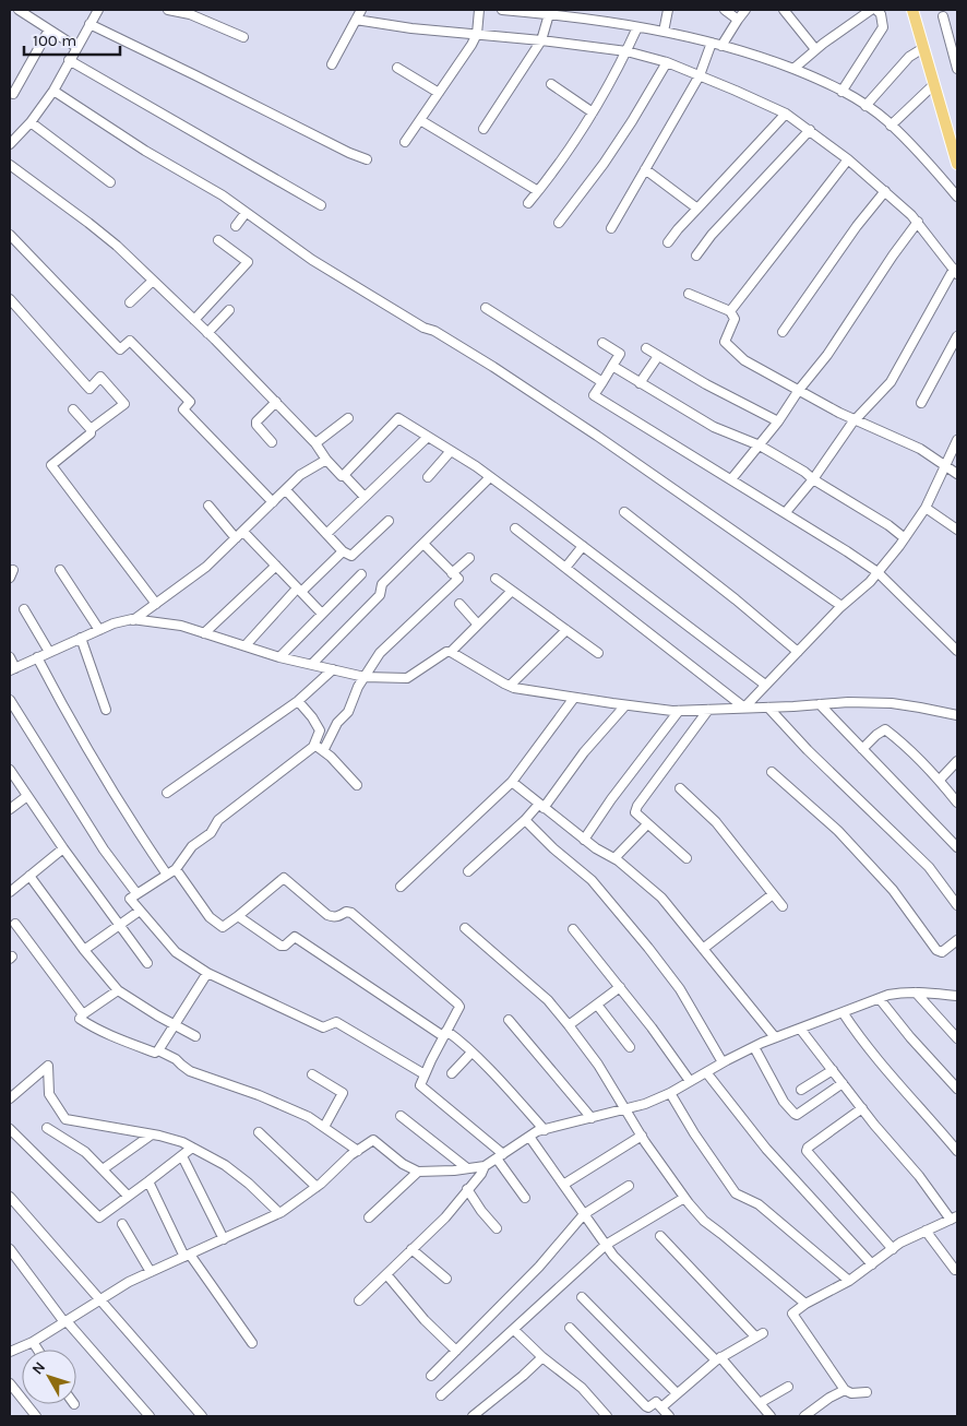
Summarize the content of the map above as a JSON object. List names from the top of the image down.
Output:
{
  "scale_bar": "100 m",
  "north": "top left"
}
